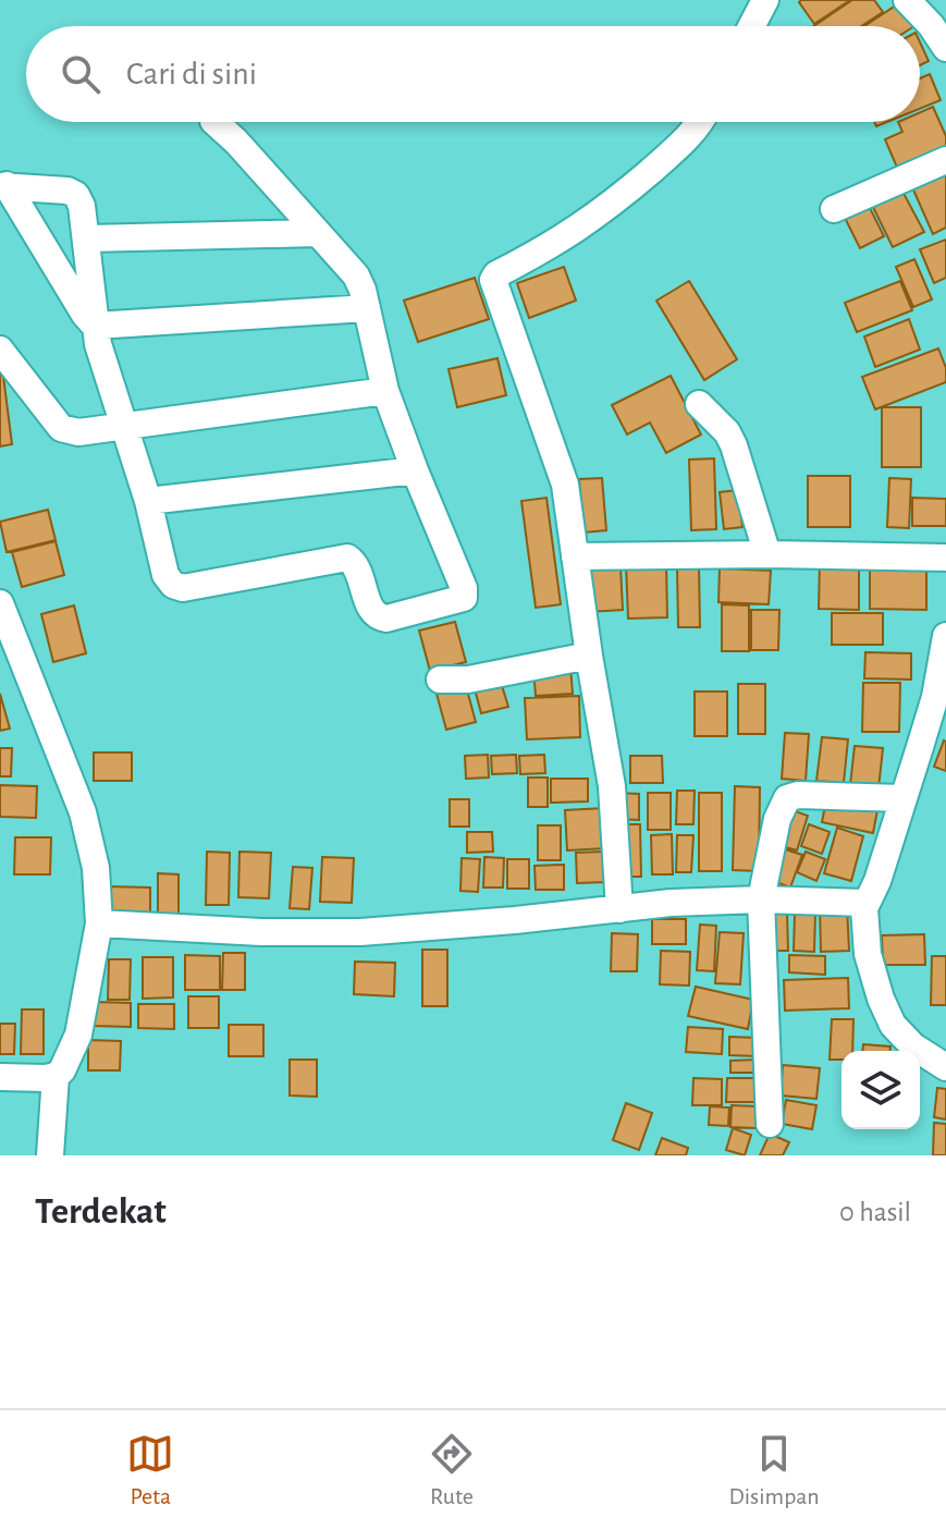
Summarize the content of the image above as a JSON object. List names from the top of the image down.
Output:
{
  "page": {
    "search": "Cari di sini",
    "heading": ["Terdekat", "0 hasil"],
    "nav": ["Peta", "Rute", "Disimpan"]
  }
}
